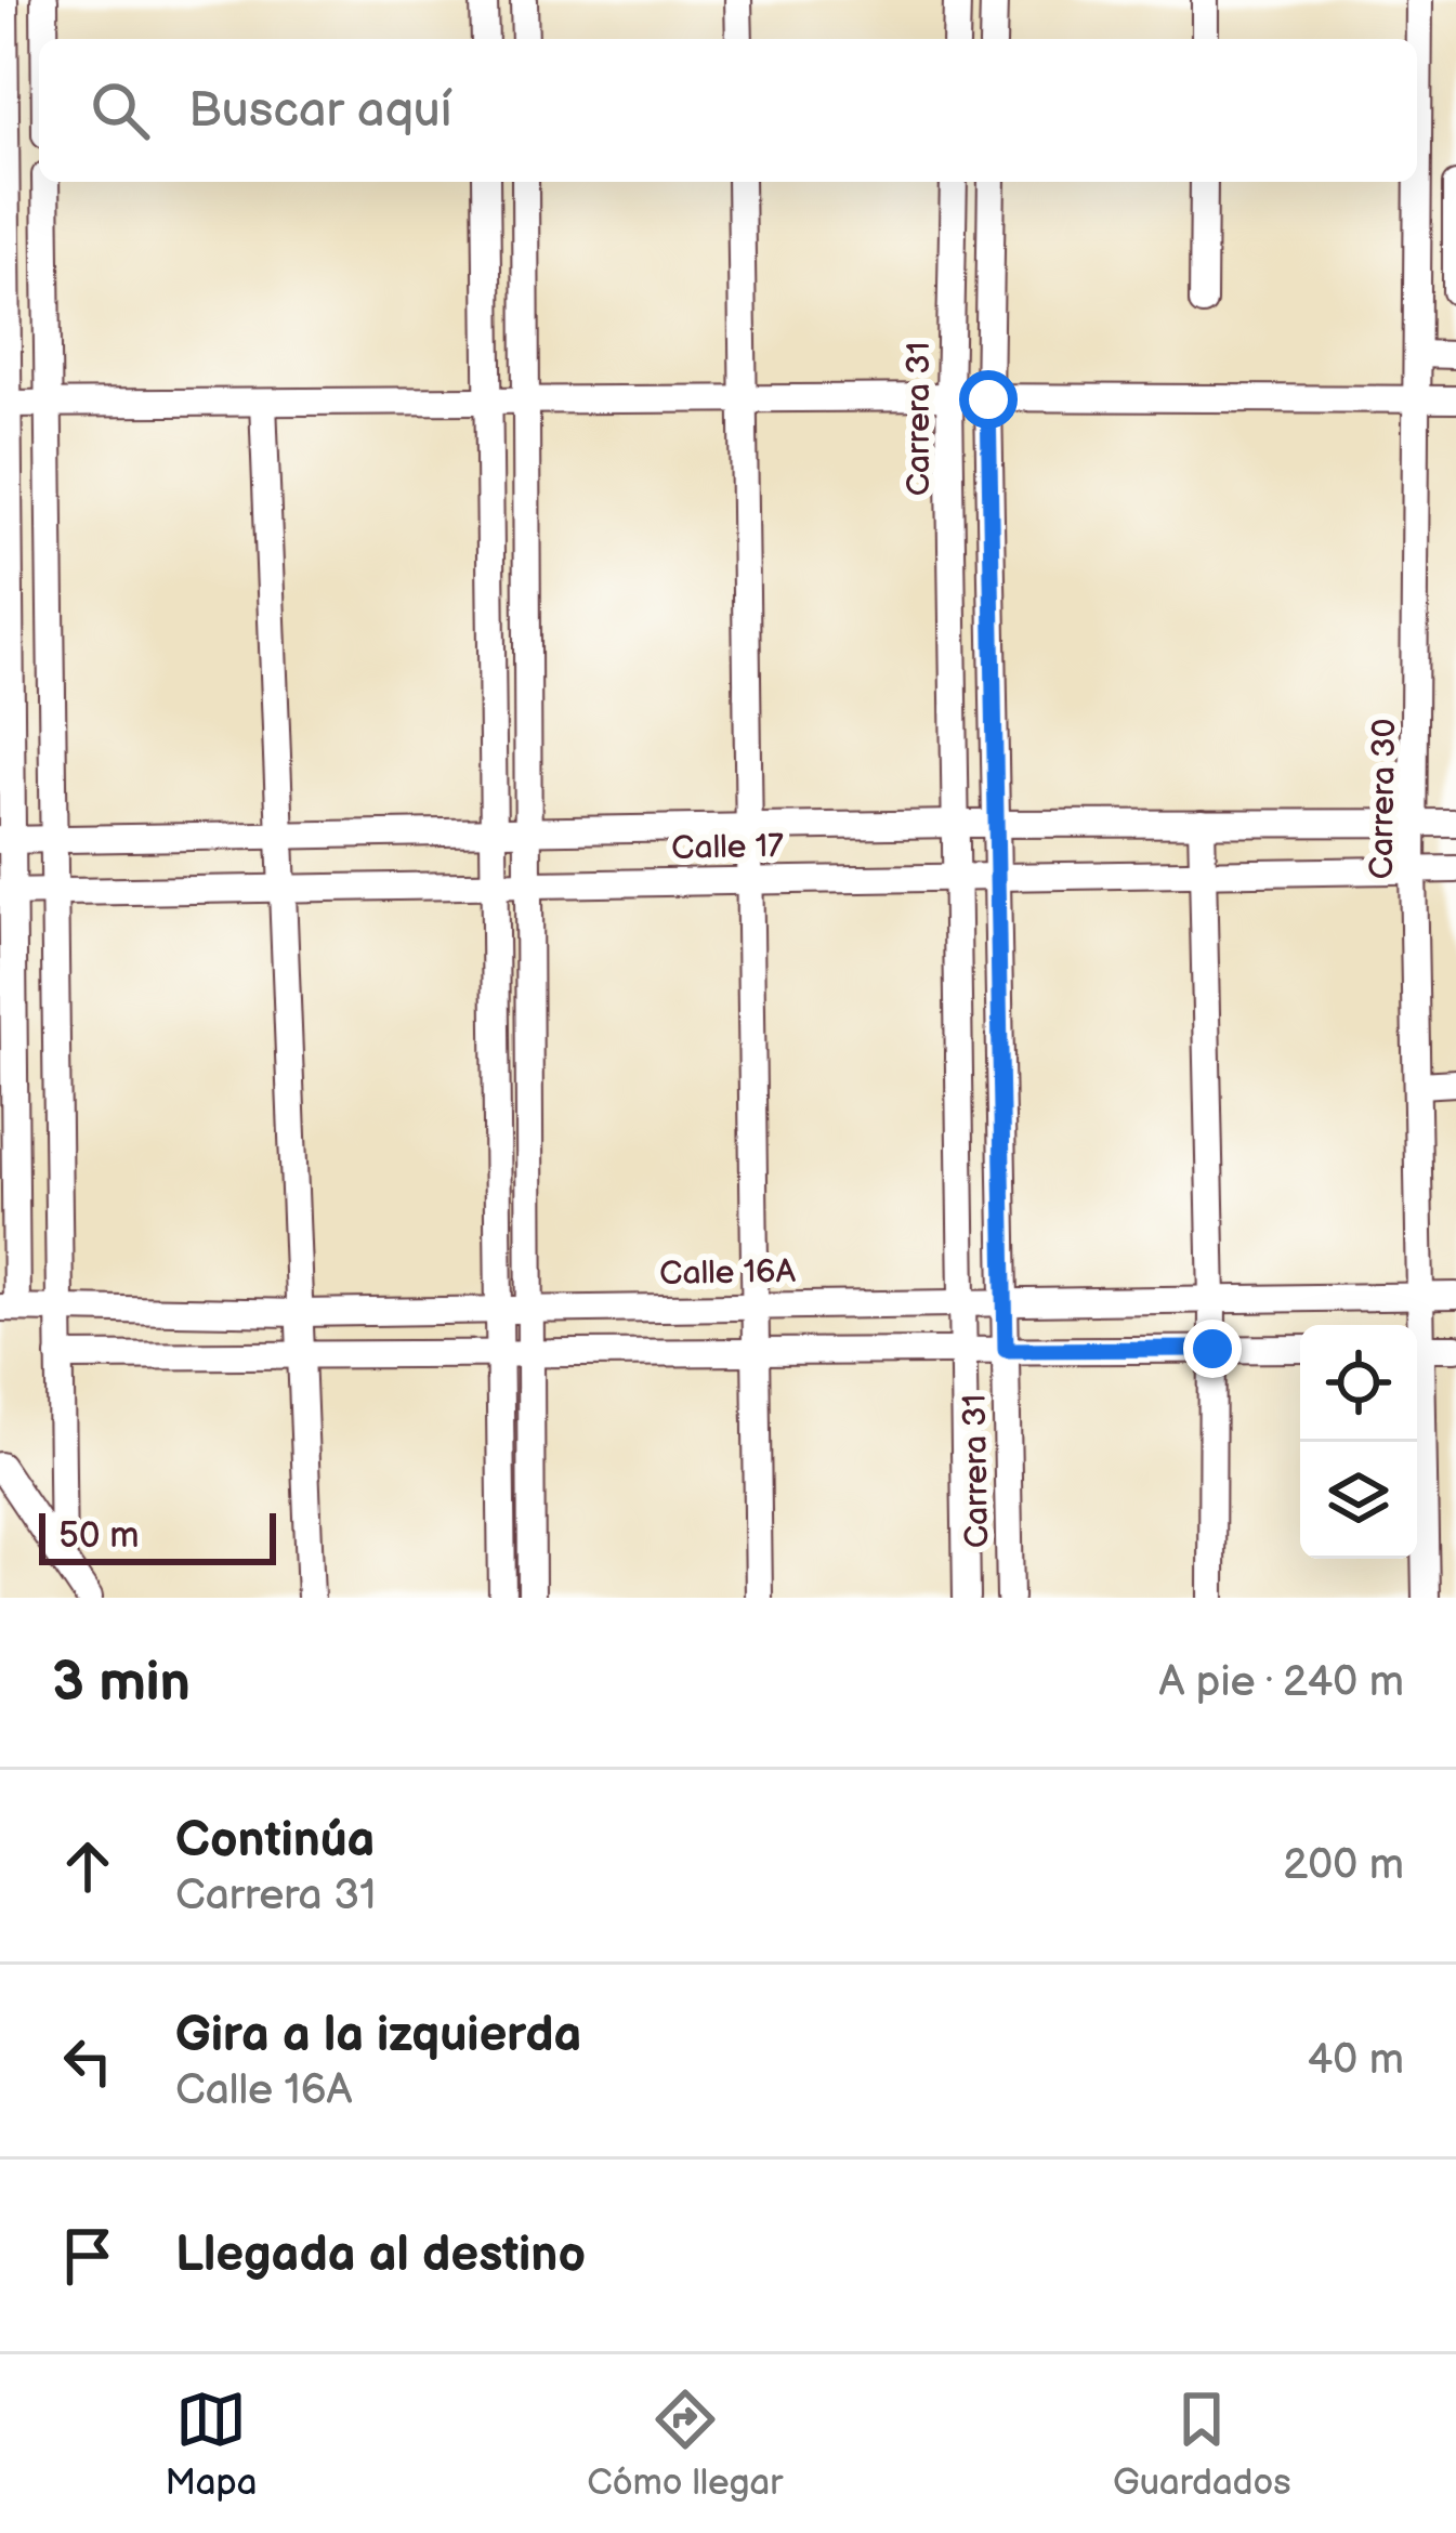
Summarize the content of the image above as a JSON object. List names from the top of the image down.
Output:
{
  "streets": {
    "street": [
      "Carrera 31",
      "Carrera 30",
      "Calle 17",
      "Calle 16A"
    ]
  },
  "crossings": [
    ["Carrera 31", "Calle 17"],
    ["Carrera 31", "Calle 16A"],
    ["Carrera 30", "Calle 17"],
    ["Carrera 30", "Calle 16A"]
  ],
  "scale_bar": "50 m",
  "page": {
    "search": "Buscar aquí",
    "scale": "50 m",
    "heading": ["3 min", "A pie · 240 m"],
    "list": [
      ["Continúa", "Carrera 31", "200 m"],
      ["Gira a la izquierda", "Calle 16A", "40 m"],
      "Llegada al destino"
    ],
    "nav": ["Mapa", "Cómo llegar", "Guardados"]
  }
}
